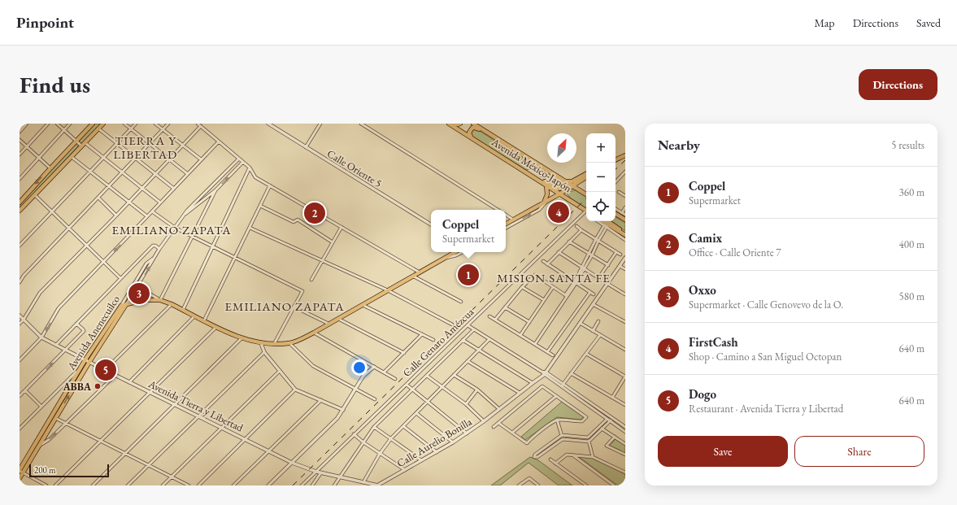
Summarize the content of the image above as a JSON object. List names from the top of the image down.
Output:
{
  "streets": {
    "main road": ["Avenida México-Japón", "Avenida Anenecuilco"],
    "street": [
      "Calle Oriente 5",
      "Calle Genaro Amézcua",
      "Avenida Tierra y Libertad",
      "Calle Aurelio Bonilla"
    ]
  },
  "crossings": [
    ["Avenida Anenecuilco", "Avenida Tierra y Libertad"],
    ["Calle Genaro Amézcua", "Avenida Tierra y Libertad"],
    ["Avenida Tierra y Libertad", "Calle Aurelio Bonilla"]
  ],
  "districts": [
    "TIERRA Y LIBERTAD",
    "EMILIANO ZAPATA",
    "MISION SANTA FE",
    "EMILIANO ZAPATA"
  ],
  "places": ["ABBA"],
  "scale_bar": "200 m",
  "north": "top right",
  "page": {
    "header": "Pinpoint",
    "nav": ["Map", "Directions", "Saved"],
    "buttons": [
      "Directions",
      ["Save", "Share"]
    ],
    "title": "Find us",
    "heading": ["Nearby", "5 results"],
    "map_buttons": ["+", "−"],
    "list": [
      {
        "mark": "1",
        "name": "Coppel",
        "note": "Supermarket",
        "value": "360 m"
      },
      {
        "mark": "2",
        "name": "Camix",
        "note": "Office · Calle Oriente 7",
        "value": "400 m"
      },
      {
        "mark": "3",
        "name": "Oxxo",
        "note": "Supermarket · Calle Genovevo de la O.",
        "value": "580 m"
      },
      {
        "mark": "4",
        "name": "FirstCash",
        "note": "Shop · Camino a San Miguel Octopan",
        "value": "640 m"
      },
      {
        "mark": "5",
        "name": "Dogo",
        "note": "Restaurant · Avenida Tierra y Libertad",
        "value": "640 m"
      }
    ],
    "pins": [
      "4",
      "2",
      "1",
      "3",
      "5"
    ],
    "popup": ["Coppel", "Supermarket"],
    "scale": "200 m"
  }
}
